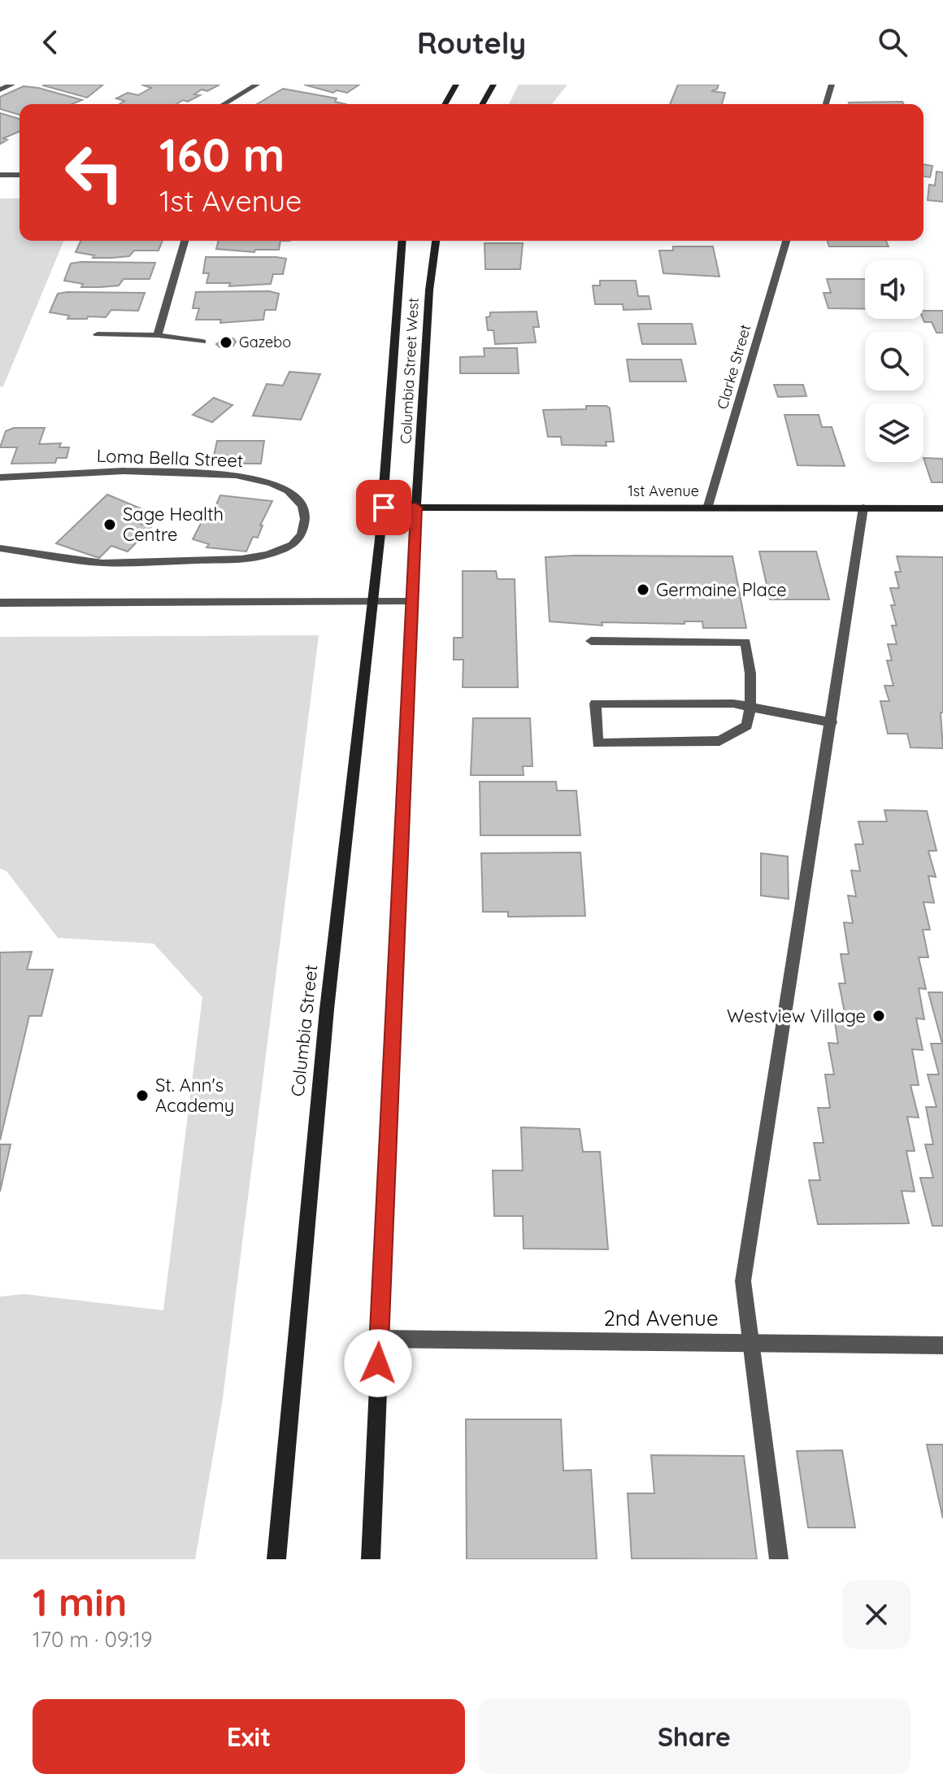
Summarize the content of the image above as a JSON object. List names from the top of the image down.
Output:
{
  "streets": {
    "main road": ["Columbia Street West", "1st Avenue", "Columbia Street"],
    "street": ["Clarke Street", "Loma Bella Street", "2nd Avenue"]
  },
  "crossings": [
    ["Clarke Street", "1st Avenue"],
    ["Columbia Street West", "1st Avenue"],
    ["Columbia Street West", "Columbia Street"],
    ["1st Avenue", "Columbia Street"]
  ],
  "places": [
    "Gazebo",
    "Sage Health Centre",
    "Germaine Place",
    "Westview Village",
    "St. Ann's Academy"
  ],
  "page": {
    "header": "Routely",
    "turn": ["160 m", "1st Avenue"],
    "heading": ["1 min", "170 m · 09:19"],
    "buttons": ["Exit", "Share"]
  }
}
